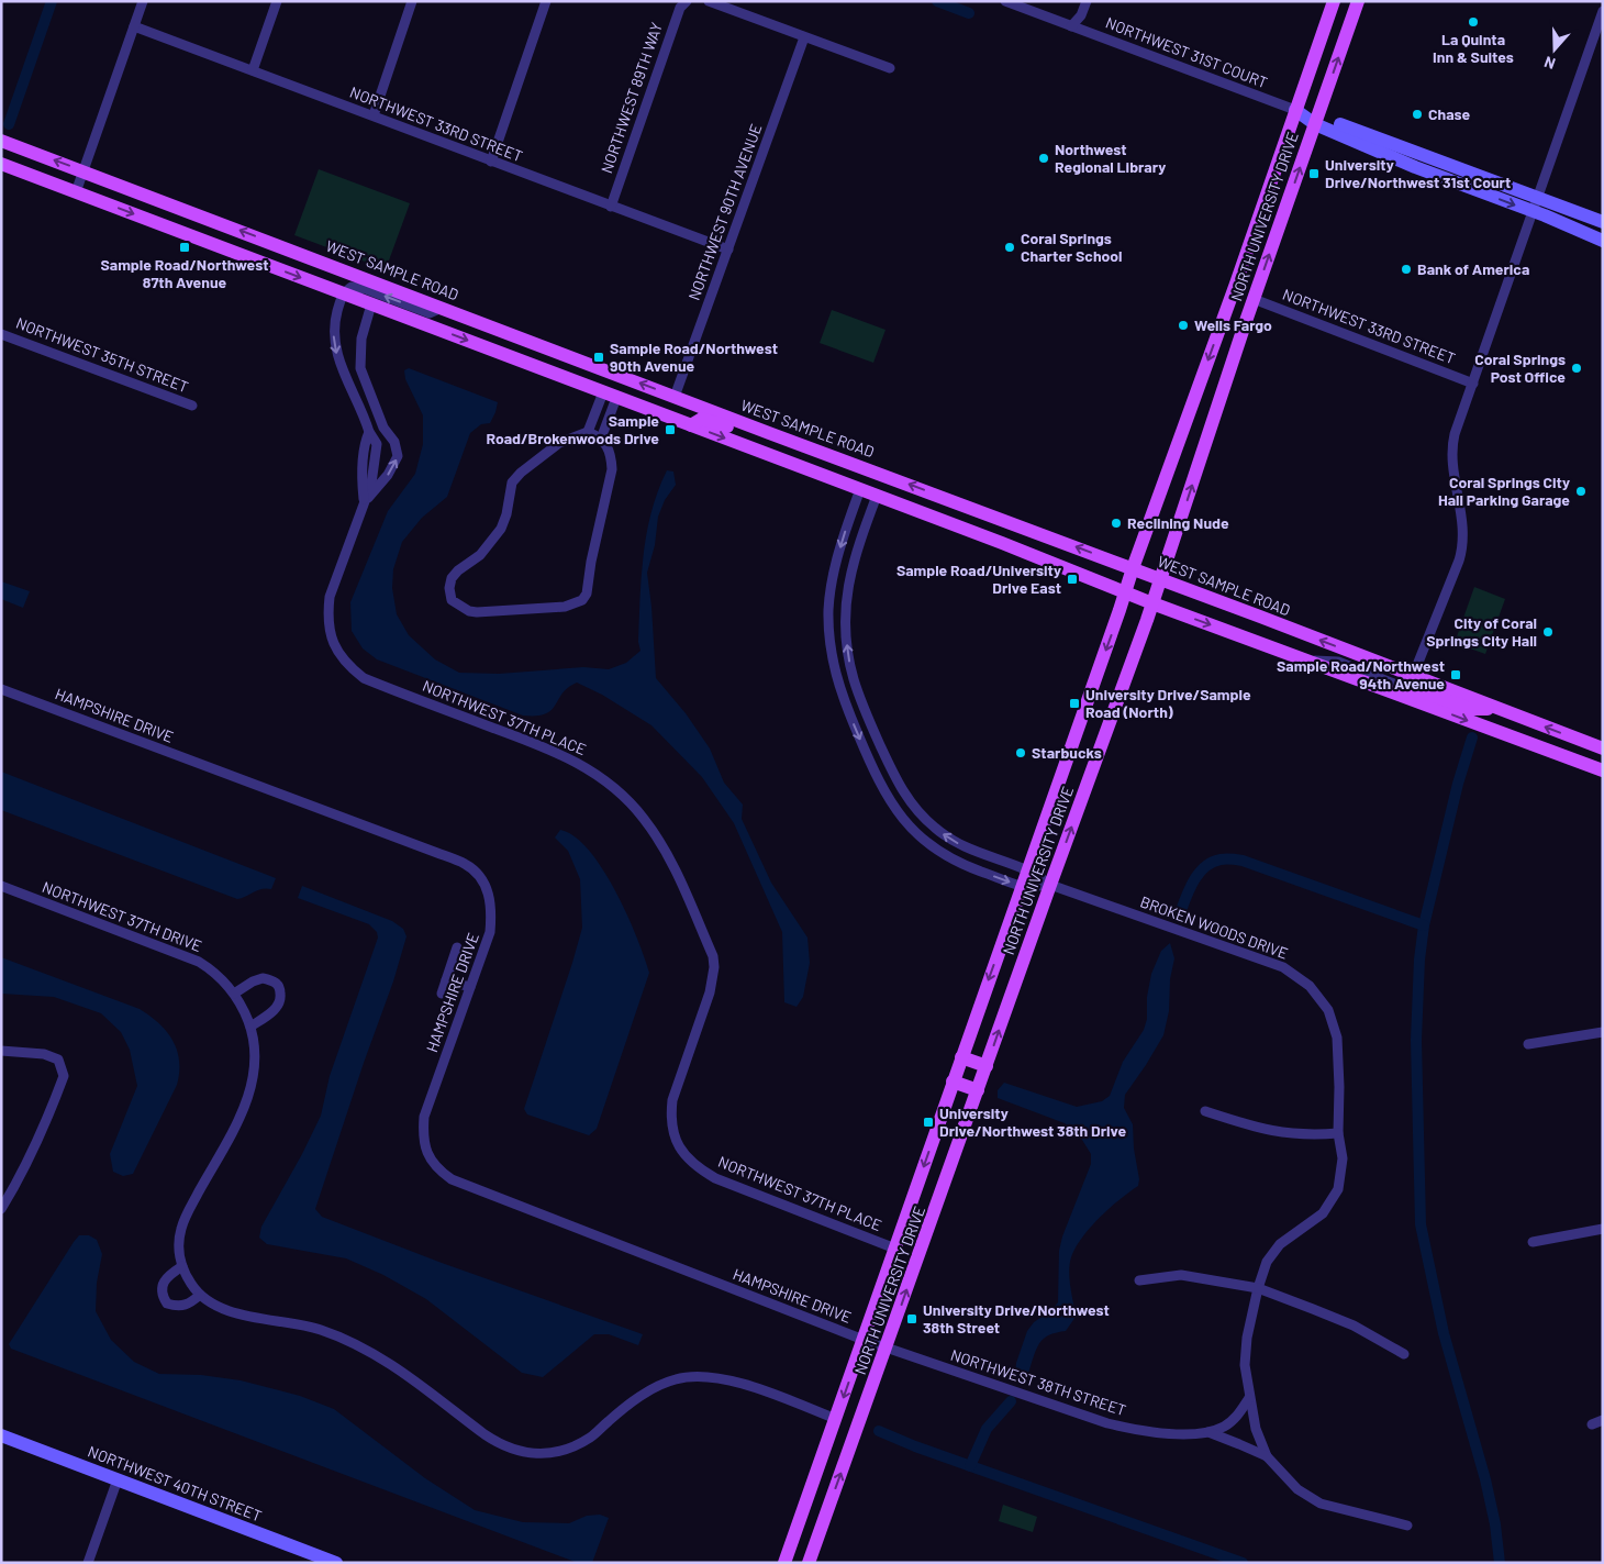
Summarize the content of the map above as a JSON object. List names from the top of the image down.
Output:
{
  "streets": {
    "main road": ["NORTH UNIVERSITY DRIVE", "WEST SAMPLE ROAD"],
    "street": [
      "NORTHWEST 31ST COURT",
      "NORTHWEST 89TH WAY",
      "NORTHWEST 33RD STREET",
      "NORTHWEST 90TH AVENUE",
      "NORTHWEST 35TH STREET",
      "HAMPSHIRE DRIVE",
      "NORTHWEST 37TH PLACE",
      "NORTHWEST 37TH DRIVE",
      "BROKEN WOODS DRIVE",
      "NORTHWEST 38TH STREET",
      "NORTHWEST 40TH STREET"
    ]
  },
  "crossings": [
    ["NORTHWEST 31ST COURT", "NORTH UNIVERSITY DRIVE"],
    ["NORTHWEST 89TH WAY", "NORTHWEST 33RD STREET"],
    ["NORTHWEST 33RD STREET", "NORTHWEST 90TH AVENUE"],
    ["NORTHWEST 33RD STREET", "NORTH UNIVERSITY DRIVE"],
    ["NORTHWEST 90TH AVENUE", "WEST SAMPLE ROAD"],
    ["NORTH UNIVERSITY DRIVE", "WEST SAMPLE ROAD"],
    ["NORTH UNIVERSITY DRIVE", "HAMPSHIRE DRIVE"],
    ["NORTH UNIVERSITY DRIVE", "NORTHWEST 37TH PLACE"],
    ["NORTH UNIVERSITY DRIVE", "BROKEN WOODS DRIVE"],
    ["NORTH UNIVERSITY DRIVE", "NORTHWEST 38TH STREET"],
    ["HAMPSHIRE DRIVE", "NORTHWEST 38TH STREET"],
    ["BROKEN WOODS DRIVE", "NORTHWEST 38TH STREET"]
  ],
  "places": {
    "other": [
      "La Quinta Inn & Suites",
      "Chase",
      "Northwest Regional Library",
      "Coral Springs Charter School",
      "Bank of America",
      "Wells Fargo",
      "Coral Springs Post Office",
      "Coral Springs City Hall Parking Garage",
      "Reclining Nude",
      "City of Coral Springs City Hall",
      "Starbucks"
    ],
    "transit": [
      "University Drive/Northwest 31st Court",
      "Sample Road/Northwest 87th Avenue",
      "Sample Road/Northwest 90th Avenue",
      "Sample Road/Brokenwoods Drive",
      "Sample Road/University Drive East",
      "Sample Road/Northwest 94th Avenue",
      "University Drive/Sample Road (North)",
      "University Drive/Northwest 38th Drive",
      "University Drive/Northwest 38th Street"
    ]
  },
  "north": "bottom"
}
